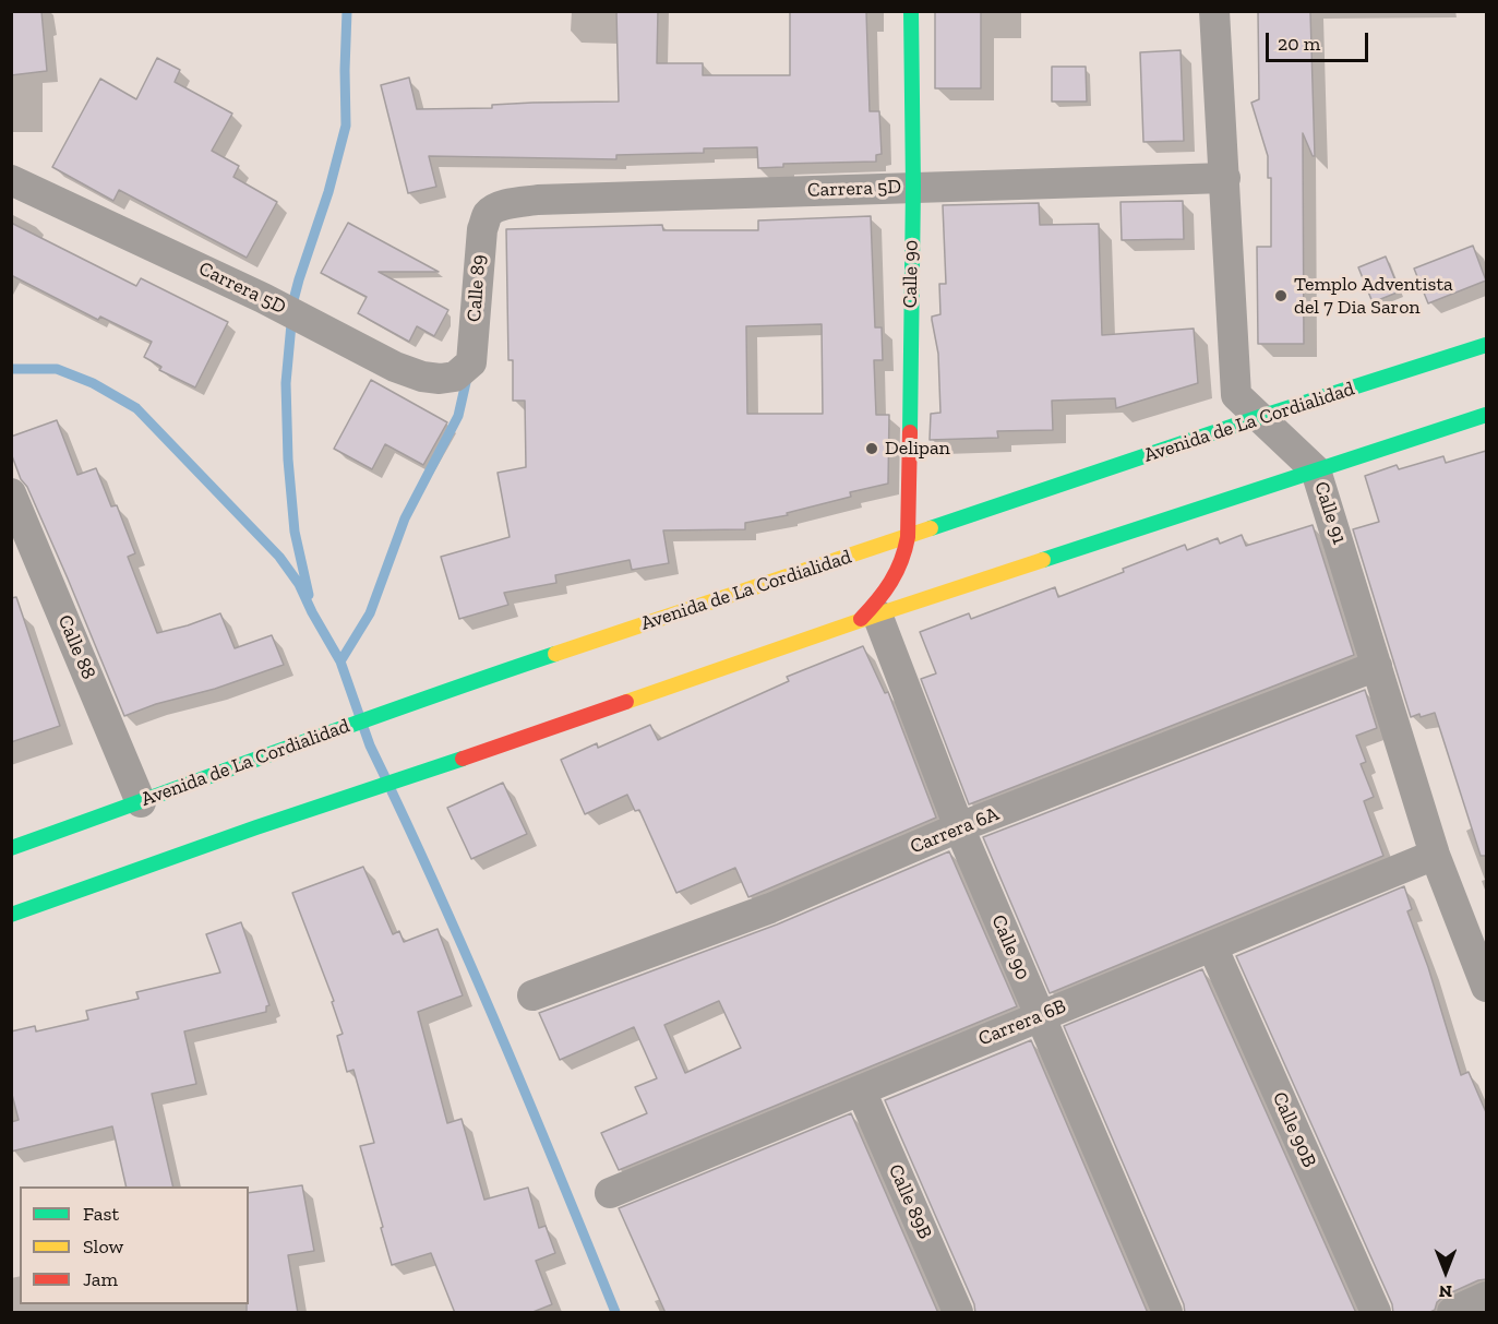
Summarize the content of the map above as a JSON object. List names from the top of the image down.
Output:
{
  "streets": {
    "main road": ["Calle 90", "Avenida de La Cordialidad"],
    "street": [
      "Carrera 5D",
      "Calle 89",
      "Calle 91",
      "Calle 88",
      "Carrera 6A",
      "Carrera 6B",
      "Calle 90B",
      "Calle 89B"
    ]
  },
  "crossings": [
    ["Carrera 5D", "Calle 90"],
    ["Carrera 5D", "Calle 89"],
    ["Carrera 5D", "Calle 91"],
    ["Calle 90", "Avenida de La Cordialidad"],
    ["Calle 90", "Carrera 6A"],
    ["Calle 90", "Carrera 6B"],
    ["Avenida de La Cordialidad", "Calle 91"],
    ["Avenida de La Cordialidad", "Calle 88"],
    ["Calle 91", "Carrera 6A"],
    ["Calle 91", "Carrera 6B"],
    ["Carrera 6B", "Calle 90B"],
    ["Carrera 6B", "Calle 89B"]
  ],
  "places": ["Templo Adventista del 7 Dia Saron", "Delipan"],
  "legend": ["Fast", "Slow", "Jam"],
  "scale_bar": "20 m",
  "north": "bottom"
}
